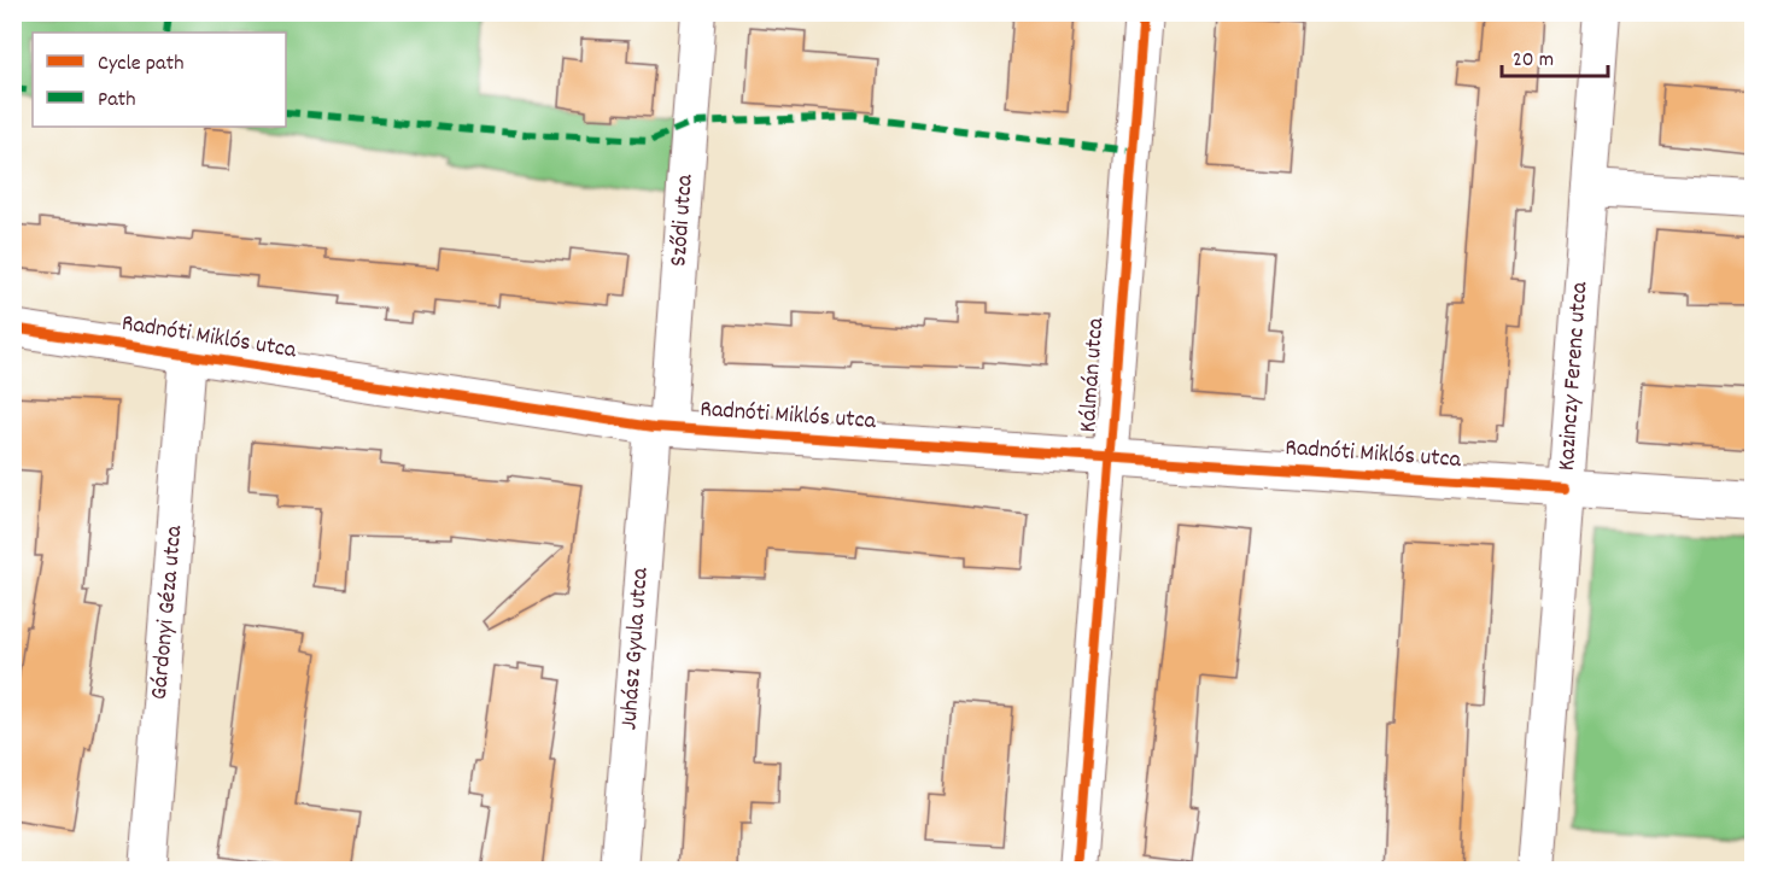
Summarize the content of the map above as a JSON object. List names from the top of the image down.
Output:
{
  "streets": {
    "street": [
      "Sződi utca",
      "Radnóti Miklós utca",
      "Kálmán utca",
      "Kazinczy Ferenc utca",
      "Gárdonyi Géza utca",
      "Juhász Gyula utca"
    ]
  },
  "crossings": [
    ["Sződi utca", "Radnóti Miklós utca"],
    ["Sződi utca", "Juhász Gyula utca"],
    ["Radnóti Miklós utca", "Kálmán utca"],
    ["Radnóti Miklós utca", "Kazinczy Ferenc utca"],
    ["Radnóti Miklós utca", "Gárdonyi Géza utca"],
    ["Radnóti Miklós utca", "Juhász Gyula utca"]
  ],
  "legend": ["Cycle path", "Path"],
  "scale_bar": "20 m"
}
